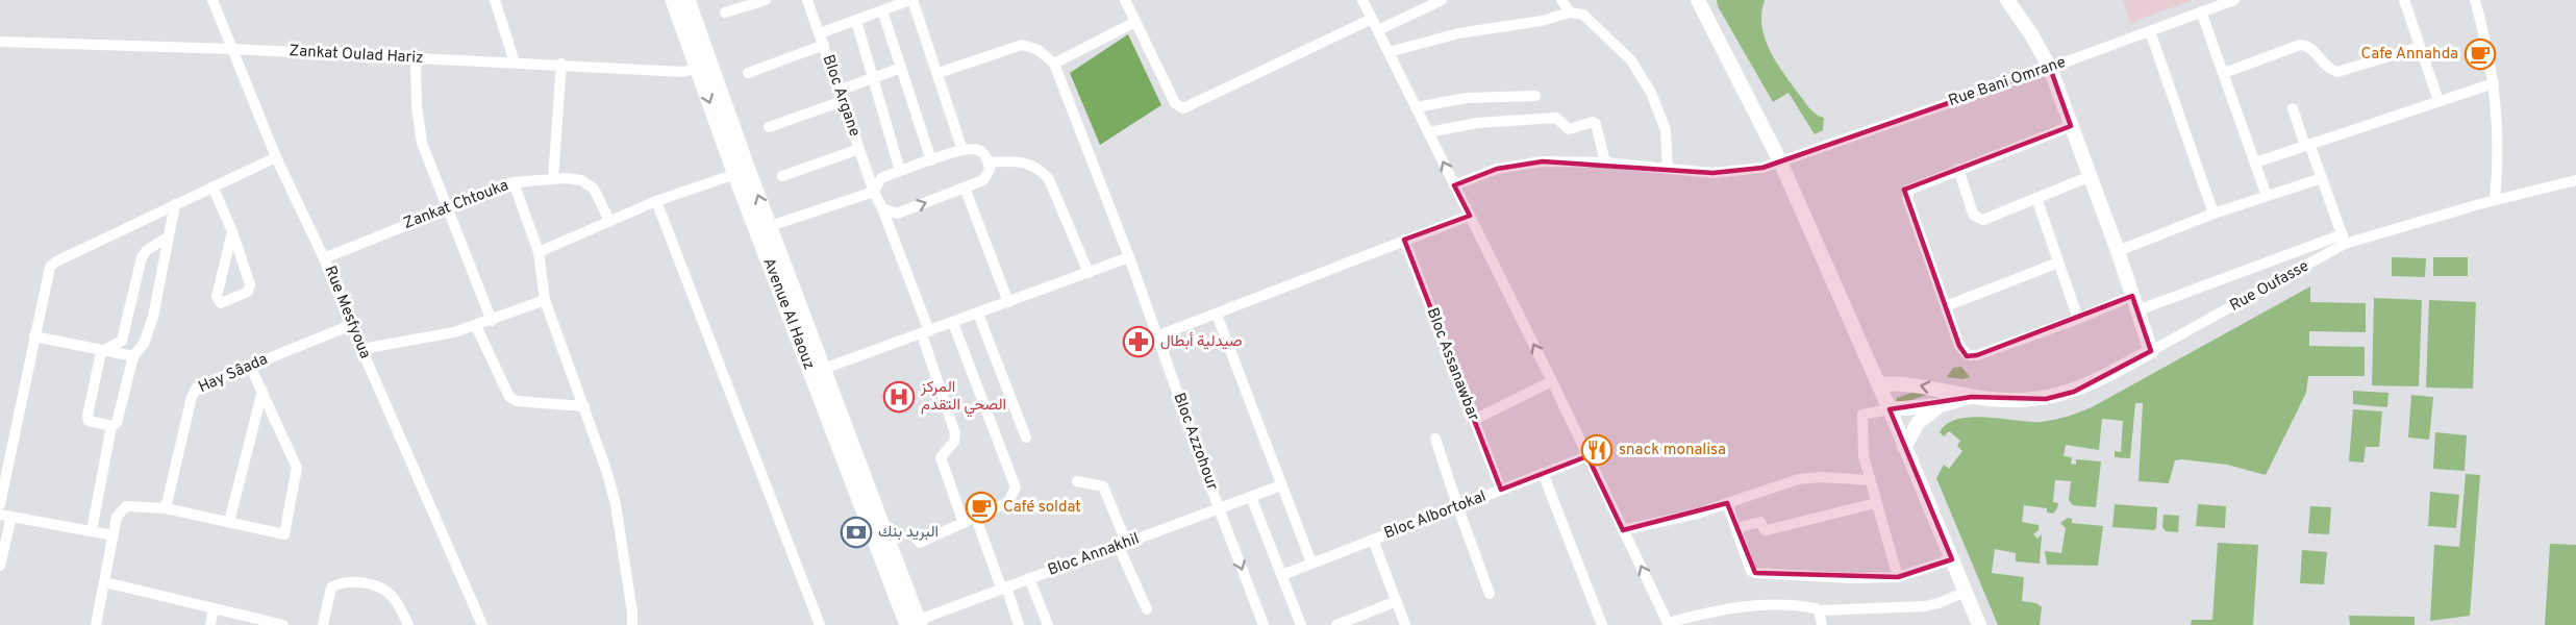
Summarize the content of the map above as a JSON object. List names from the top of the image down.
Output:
{
  "streets": {
    "main road": ["Avenue Al Haouz"],
    "street": [
      "Zankat Oulad Hariz",
      "Rue Bani Omrane",
      "Bloc Argane",
      "Zankat Chtouka",
      "Rue Oufasse",
      "Rue Mesfyoua",
      "Bloc Assanawbar",
      "Hay Sâada",
      "Bloc Azzohour",
      "Bloc Albortokal",
      "Bloc Annakhil"
    ]
  },
  "crossings": [
    ["Zankat Oulad Hariz", "Rue Mesfyoua"],
    ["Zankat Oulad Hariz", "Avenue Al Haouz"],
    ["Zankat Chtouka", "Rue Mesfyoua"],
    ["Rue Mesfyoua", "Hay Sâada"],
    ["Avenue Al Haouz", "Bloc Annakhil"],
    ["Bloc Assanawbar", "Bloc Albortokal"],
    ["Bloc Azzohour", "Bloc Annakhil"]
  ],
  "places": {
    "cafe": ["Cafe Annahda", "Café soldat"],
    "pharmacy": ["صيدلية أبطال"],
    "hospital": ["المركز الصحي التقدم"],
    "restaurant": ["snack monalisa"],
    "bank": ["البريد بنك"]
  }
}
